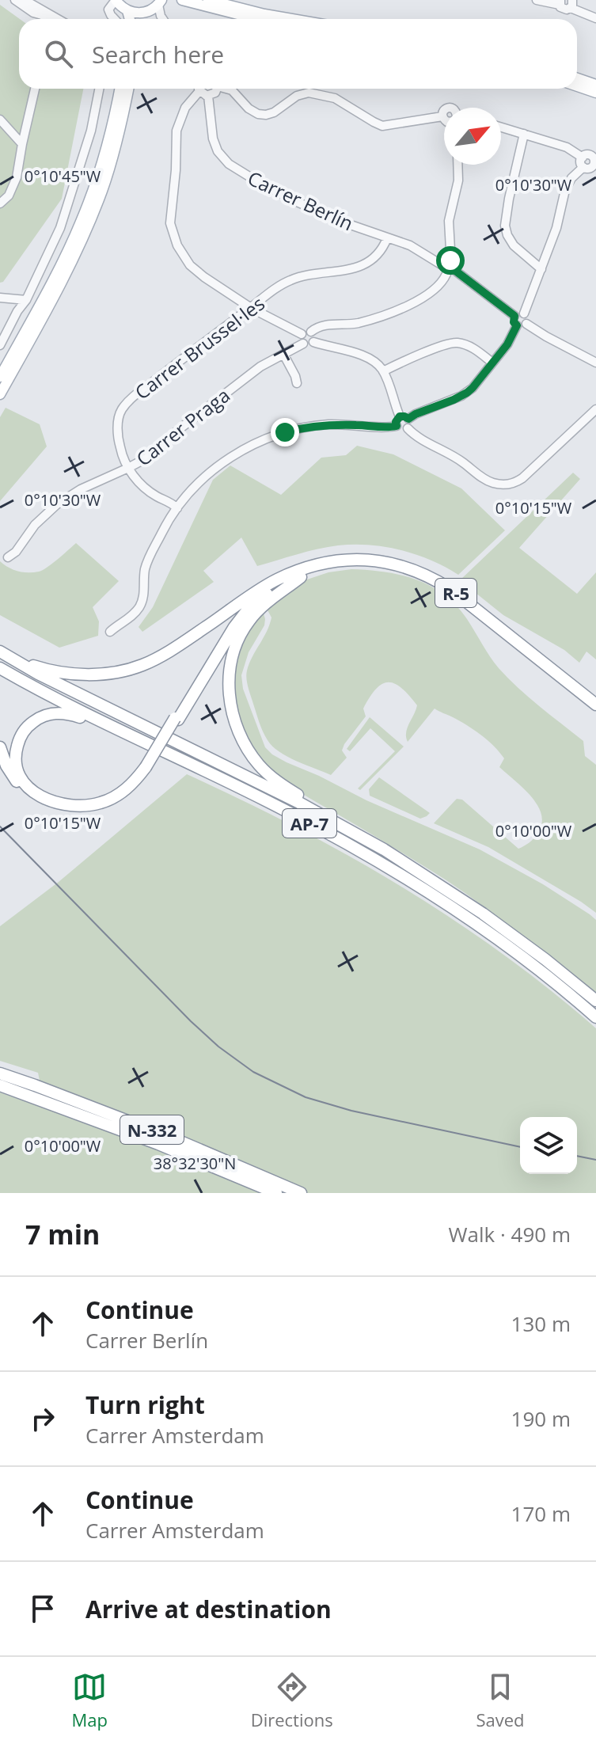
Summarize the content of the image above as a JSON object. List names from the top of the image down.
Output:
{
  "streets": {
    "highway": ["R-5", "AP-7", "N-332"],
    "street": ["Carrer Berlín", "Carrer Brussel·les", "Carrer Praga"]
  },
  "crossings": [
    ["Carrer Berlín", "Carrer Brussel·les"],
    ["Carrer Brussel·les", "Carrer Praga"],
    ["R-5", "AP-7"]
  ],
  "north": "top right",
  "page": {
    "search": "Search here",
    "heading": ["7 min", "Walk · 490 m"],
    "list": [
      ["Continue", "Carrer Berlín", "130 m"],
      ["Turn right", "Carrer Amsterdam", "190 m"],
      ["Continue", "Carrer Amsterdam", "170 m"],
      "Arrive at destination"
    ],
    "nav": ["Map", "Directions", "Saved"]
  },
  "coordinates": [
    "0°10'45\"W",
    "0°10'30\"W",
    "0°10'15\"W",
    "0°10'00\"W",
    "38°32'30\"N"
  ]
}
